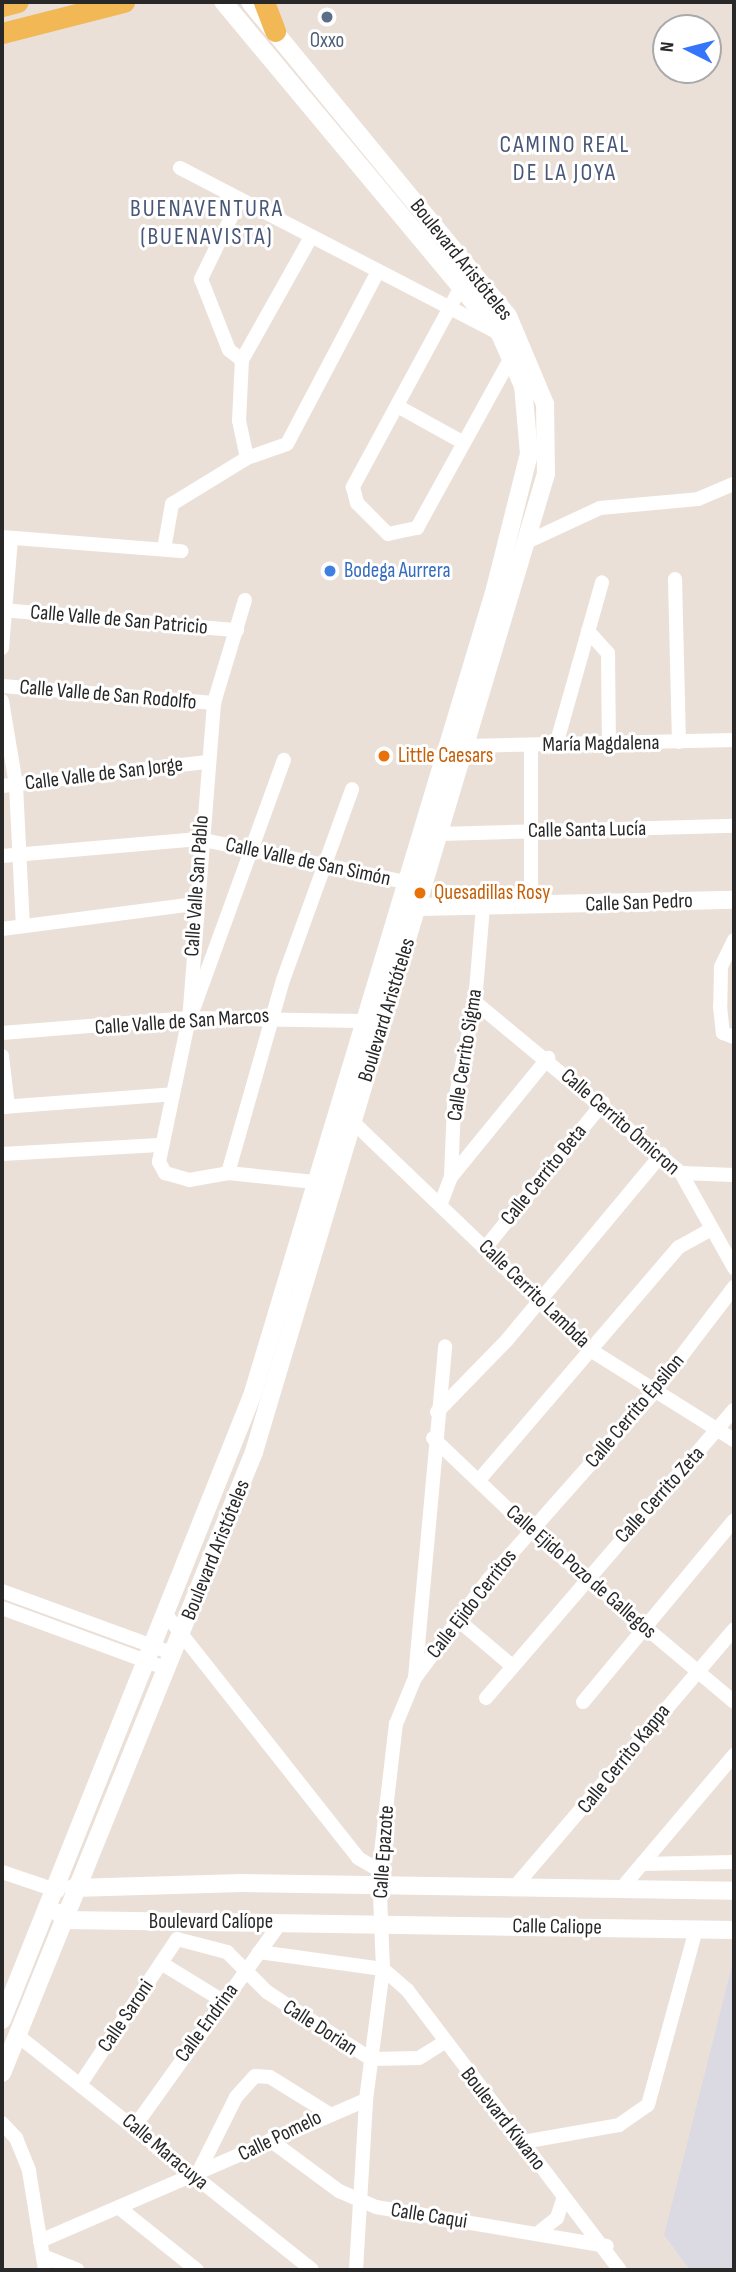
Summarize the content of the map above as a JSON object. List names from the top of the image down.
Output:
{
  "streets": {
    "street": [
      "Boulevard Aristóteles",
      "Calle Valle de San Patricio",
      "Calle Valle de San Rodolfo",
      "María Magdalena",
      "Calle Valle de San Jorge",
      "Calle Santa Lucía",
      "Calle Valle de San Simón",
      "Calle Valle San Pablo",
      "Calle San Pedro",
      "Calle Valle de San Marcos",
      "Calle Cerrito Sigma",
      "Calle Cerrito Ómicron",
      "Calle Cerrito Beta",
      "Calle Cerrito Lambda",
      "Calle Cerrito Épsilon",
      "Calle Cerrito Zeta",
      "Calle Ejido Pozo de Gallegos",
      "Calle Ejido Cerritos",
      "Calle Cerrito Kappa",
      "Calle Epazote",
      "Boulevard Calíope",
      "Calle Caliope",
      "Calle Saroni",
      "Calle Endrina",
      "Calle Dorian",
      "Boulevard Kiwano",
      "Calle Pomelo",
      "Calle Maracuya",
      "Calle Caqui"
    ]
  },
  "crossings": [
    ["Boulevard Aristóteles", "María Magdalena"],
    ["Boulevard Aristóteles", "Calle Santa Lucía"],
    ["Boulevard Aristóteles", "Calle Valle de San Simón"],
    ["Boulevard Aristóteles", "Calle San Pedro"],
    ["Boulevard Aristóteles", "Calle Valle de San Marcos"],
    ["Boulevard Aristóteles", "Calle Cerrito Lambda"],
    ["Boulevard Aristóteles", "Boulevard Calíope"],
    ["Boulevard Aristóteles", "Calle Maracuya"],
    ["Calle Valle de San Patricio", "Calle Valle San Pablo"],
    ["Calle Valle de San Rodolfo", "Calle Valle San Pablo"],
    ["Calle Valle de San Jorge", "Calle Valle San Pablo"],
    ["Calle Valle de San Simón", "Calle Valle San Pablo"],
    ["Calle Valle San Pablo", "Calle Valle de San Marcos"],
    ["Calle San Pedro", "Calle Cerrito Sigma"],
    ["Calle Cerrito Sigma", "Calle Cerrito Ómicron"],
    ["Calle Cerrito Sigma", "Calle Cerrito Lambda"],
    ["Calle Cerrito Ómicron", "Calle Cerrito Beta"],
    ["Calle Cerrito Beta", "Calle Cerrito Lambda"],
    ["Calle Cerrito Lambda", "Calle Cerrito Épsilon"],
    ["Calle Cerrito Lambda", "Calle Cerrito Zeta"],
    ["Calle Cerrito Épsilon", "Calle Ejido Pozo de Gallegos"],
    ["Calle Cerrito Épsilon", "Calle Ejido Cerritos"],
    ["Calle Cerrito Zeta", "Calle Ejido Pozo de Gallegos"],
    ["Calle Ejido Pozo de Gallegos", "Calle Ejido Cerritos"],
    ["Calle Ejido Pozo de Gallegos", "Calle Cerrito Kappa"],
    ["Calle Ejido Pozo de Gallegos", "Calle Epazote"],
    ["Calle Ejido Cerritos", "Calle Epazote"],
    ["Calle Cerrito Kappa", "Calle Caliope"],
    ["Calle Epazote", "Boulevard Calíope"],
    ["Calle Epazote", "Calle Caliope"],
    ["Calle Epazote", "Calle Dorian"],
    ["Calle Epazote", "Boulevard Kiwano"],
    ["Calle Epazote", "Calle Pomelo"],
    ["Calle Epazote", "Calle Caqui"],
    ["Boulevard Calíope", "Calle Caliope"],
    ["Boulevard Calíope", "Calle Saroni"],
    ["Boulevard Calíope", "Calle Endrina"],
    ["Boulevard Calíope", "Calle Dorian"],
    ["Calle Saroni", "Calle Dorian"],
    ["Calle Saroni", "Calle Maracuya"],
    ["Calle Endrina", "Calle Dorian"],
    ["Calle Endrina", "Calle Maracuya"],
    ["Calle Dorian", "Boulevard Kiwano"],
    ["Boulevard Kiwano", "Calle Caqui"],
    ["Calle Pomelo", "Calle Maracuya"],
    ["Calle Pomelo", "Calle Caqui"]
  ],
  "districts": ["CAMINO REAL DE LA JOYA", "BUENAVENTURA (BUENAVISTA)"],
  "places": [
    "Oxxo",
    "Bodega Aurrera",
    "Little Caesars",
    "Quesadillas Rosy"
  ],
  "north": "left"
}
